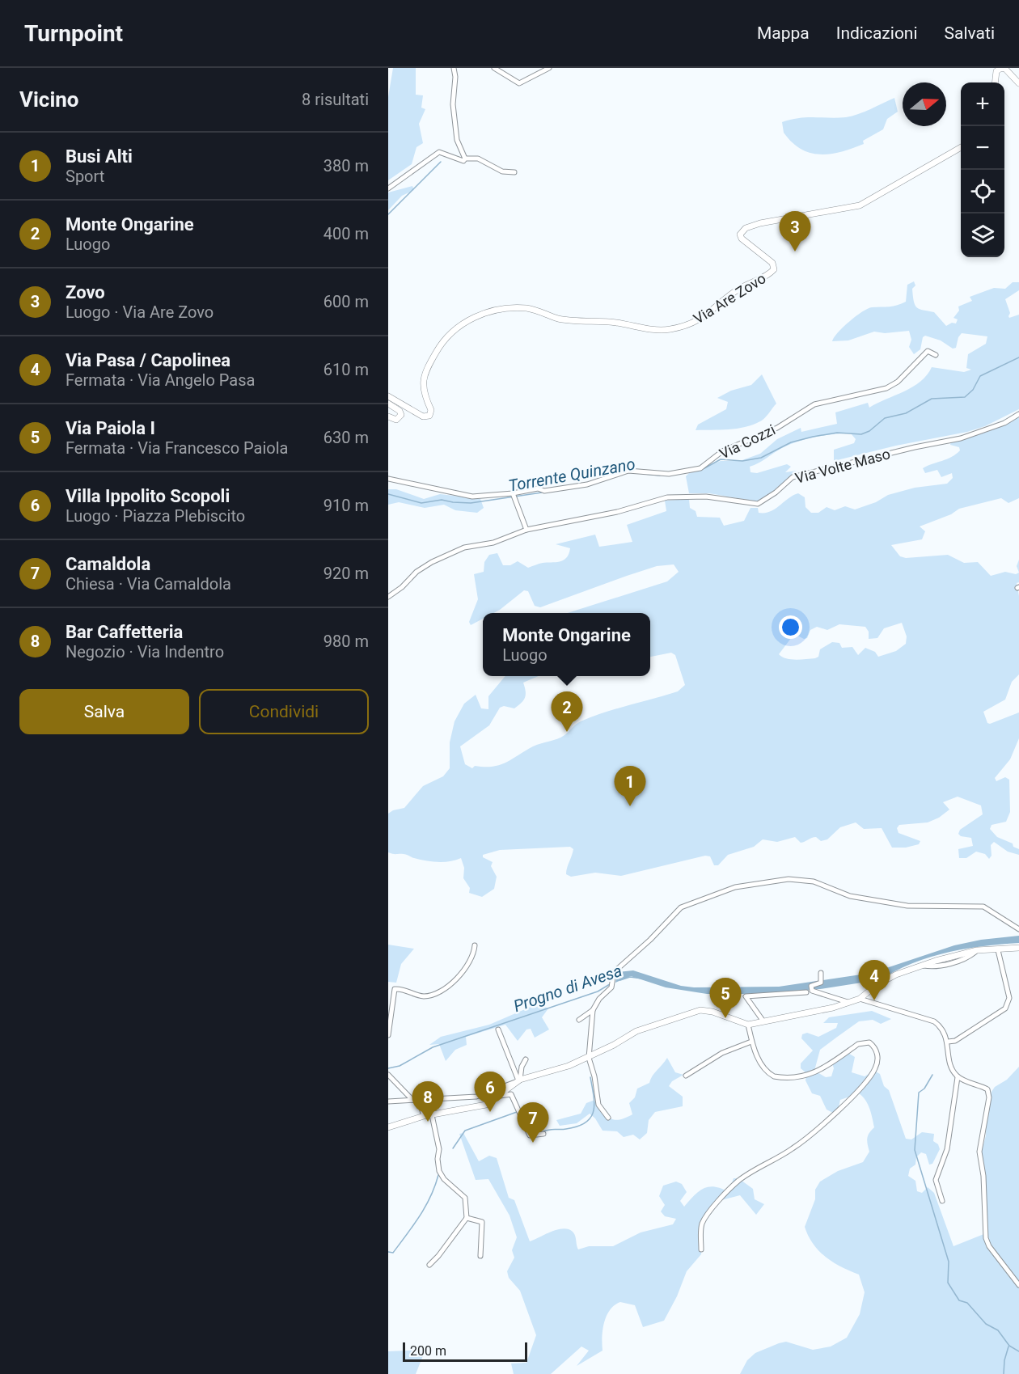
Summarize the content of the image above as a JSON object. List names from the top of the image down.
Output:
{
  "streets": {
    "street": ["Via Are Zovo", "Via Cozzi", "Via Volte Maso"]
  },
  "water": ["Torrente Quinzano", "Progno di Avesa"],
  "scale_bar": "200 m",
  "north": "right",
  "page": {
    "header": "Turnpoint",
    "nav": ["Mappa", "Indicazioni", "Salvati"],
    "heading": ["Vicino", "8 risultati"],
    "map_buttons": ["+", "−"],
    "list": [
      {
        "mark": "1",
        "name": "Busi Alti",
        "note": "Sport",
        "value": "380 m"
      },
      {
        "mark": "2",
        "name": "Monte Ongarine",
        "note": "Luogo",
        "value": "400 m"
      },
      {
        "mark": "3",
        "name": "Zovo",
        "note": "Luogo · Via Are Zovo",
        "value": "600 m"
      },
      {
        "mark": "4",
        "name": "Via Pasa / Capolinea",
        "note": "Fermata · Via Angelo Pasa",
        "value": "610 m"
      },
      {
        "mark": "5",
        "name": "Via Paiola I",
        "note": "Fermata · Via Francesco Paiola",
        "value": "630 m"
      },
      {
        "mark": "6",
        "name": "Villa Ippolito Scopoli",
        "note": "Luogo · Piazza Plebiscito",
        "value": "910 m"
      },
      {
        "mark": "7",
        "name": "Camaldola",
        "note": "Chiesa · Via Camaldola",
        "value": "920 m"
      },
      {
        "mark": "8",
        "name": "Bar Caffetteria",
        "note": "Negozio · Via Indentro",
        "value": "980 m"
      }
    ],
    "pins": [
      "3",
      "2",
      "1",
      "4",
      "5",
      "6",
      "8",
      "7"
    ],
    "popup": ["Monte Ongarine", "Luogo"],
    "buttons": ["Salva", "Condividi"],
    "scale": "200 m"
  }
}
